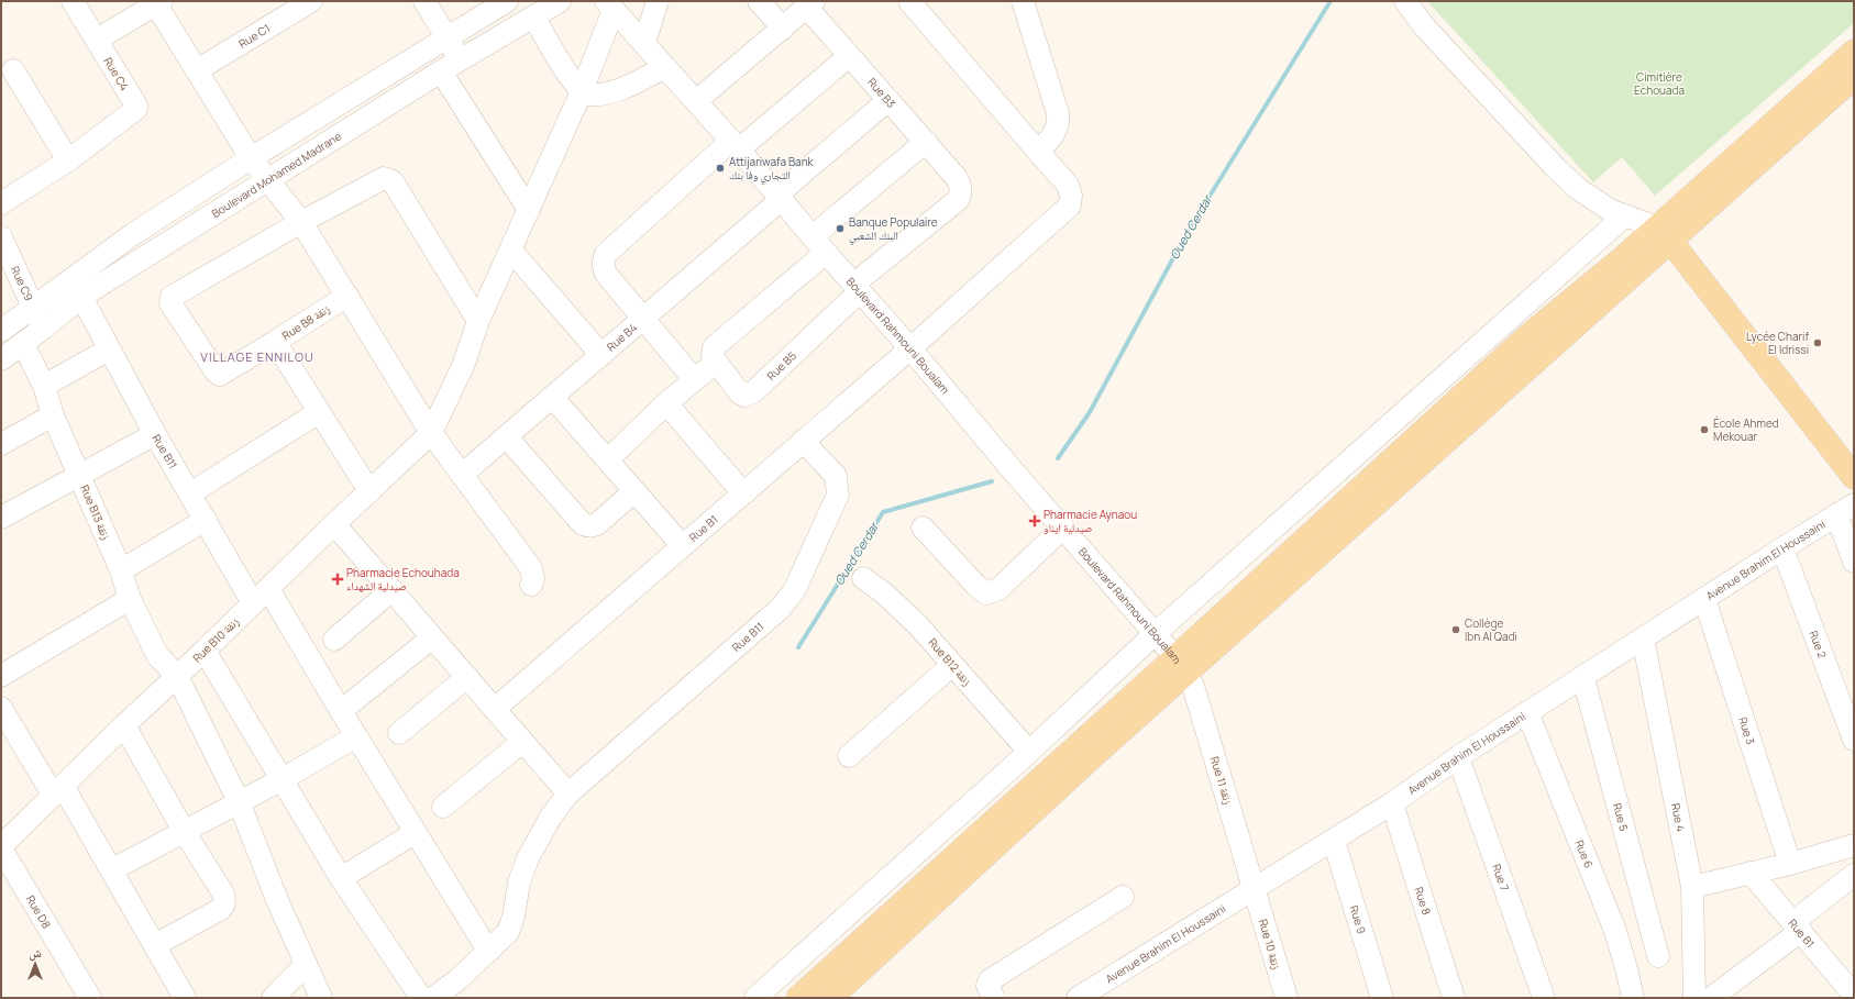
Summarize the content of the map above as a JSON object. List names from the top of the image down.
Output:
{
  "streets": {
    "street": [
      "Rue C1",
      "Rue C4",
      "Rue B3",
      "Boulevard Mohamed Madrane",
      "Rue C9",
      "Rue B8 زنقة",
      "Boulevard Rahmouni Boualam",
      "Rue B4",
      "Rue B5",
      "Rue B11",
      "Rue B13 زنقة",
      "Rue B1",
      "Avenue Brahim El Houssaini",
      "Rue B10 زنقة",
      "Rue 2",
      "Rue B12 زنقة",
      "Rue 3",
      "Rue 11 زنقة",
      "Rue 5",
      "Rue 4",
      "Rue 6",
      "Rue 7",
      "Rue 8",
      "Rue D8",
      "Rue 9",
      "Rue 10 زنقة"
    ]
  },
  "crossings": [
    ["Rue B3", "Boulevard Rahmouni Boualam"],
    ["Rue B3", "Rue B4"],
    ["Rue B3", "Rue B5"],
    ["Boulevard Mohamed Madrane", "Rue C9"],
    ["Boulevard Mohamed Madrane", "Rue B11"],
    ["Boulevard Mohamed Madrane", "Rue B13 زنقة"],
    ["Boulevard Rahmouni Boualam", "Rue B4"],
    ["Boulevard Rahmouni Boualam", "Rue B5"],
    ["Boulevard Rahmouni Boualam", "Rue B1"],
    ["Boulevard Rahmouni Boualam", "Rue 11 زنقة"],
    ["Rue B11", "Rue B1"],
    ["Rue B11", "Rue B10 زنقة"],
    ["Rue B13 زنقة", "Rue B10 زنقة"],
    ["Avenue Brahim El Houssaini", "Rue 2"],
    ["Avenue Brahim El Houssaini", "Rue 3"],
    ["Avenue Brahim El Houssaini", "Rue 11 زنقة"],
    ["Avenue Brahim El Houssaini", "Rue 5"],
    ["Avenue Brahim El Houssaini", "Rue 4"],
    ["Avenue Brahim El Houssaini", "Rue 6"],
    ["Avenue Brahim El Houssaini", "Rue 7"],
    ["Avenue Brahim El Houssaini", "Rue 8"],
    ["Avenue Brahim El Houssaini", "Rue 9"],
    ["Avenue Brahim El Houssaini", "Rue 10 زنقة"],
    ["Rue B10 زنقة", "Rue D8"],
    ["Rue 11 زنقة", "Rue 10 زنقة"]
  ],
  "districts": ["VILLAGE ENNILOU"],
  "water": ["Oued Cerdar"],
  "parks": ["Cimitière Echouada"],
  "places": {
    "other": [
      "Attijariwafa Bank التجاري وفا بنك",
      "Banque Populaire البنك الشعبي",
      "Lycée Charif El Idrissi",
      "École Ahmed Mekouar",
      "Collège Ibn Al Qadi"
    ],
    "health": ["Pharmacie Aynaou صيدلية ايناو", "Pharmacie Echouhada صيدلية الشهداء"]
  },
  "north": "top"
}
